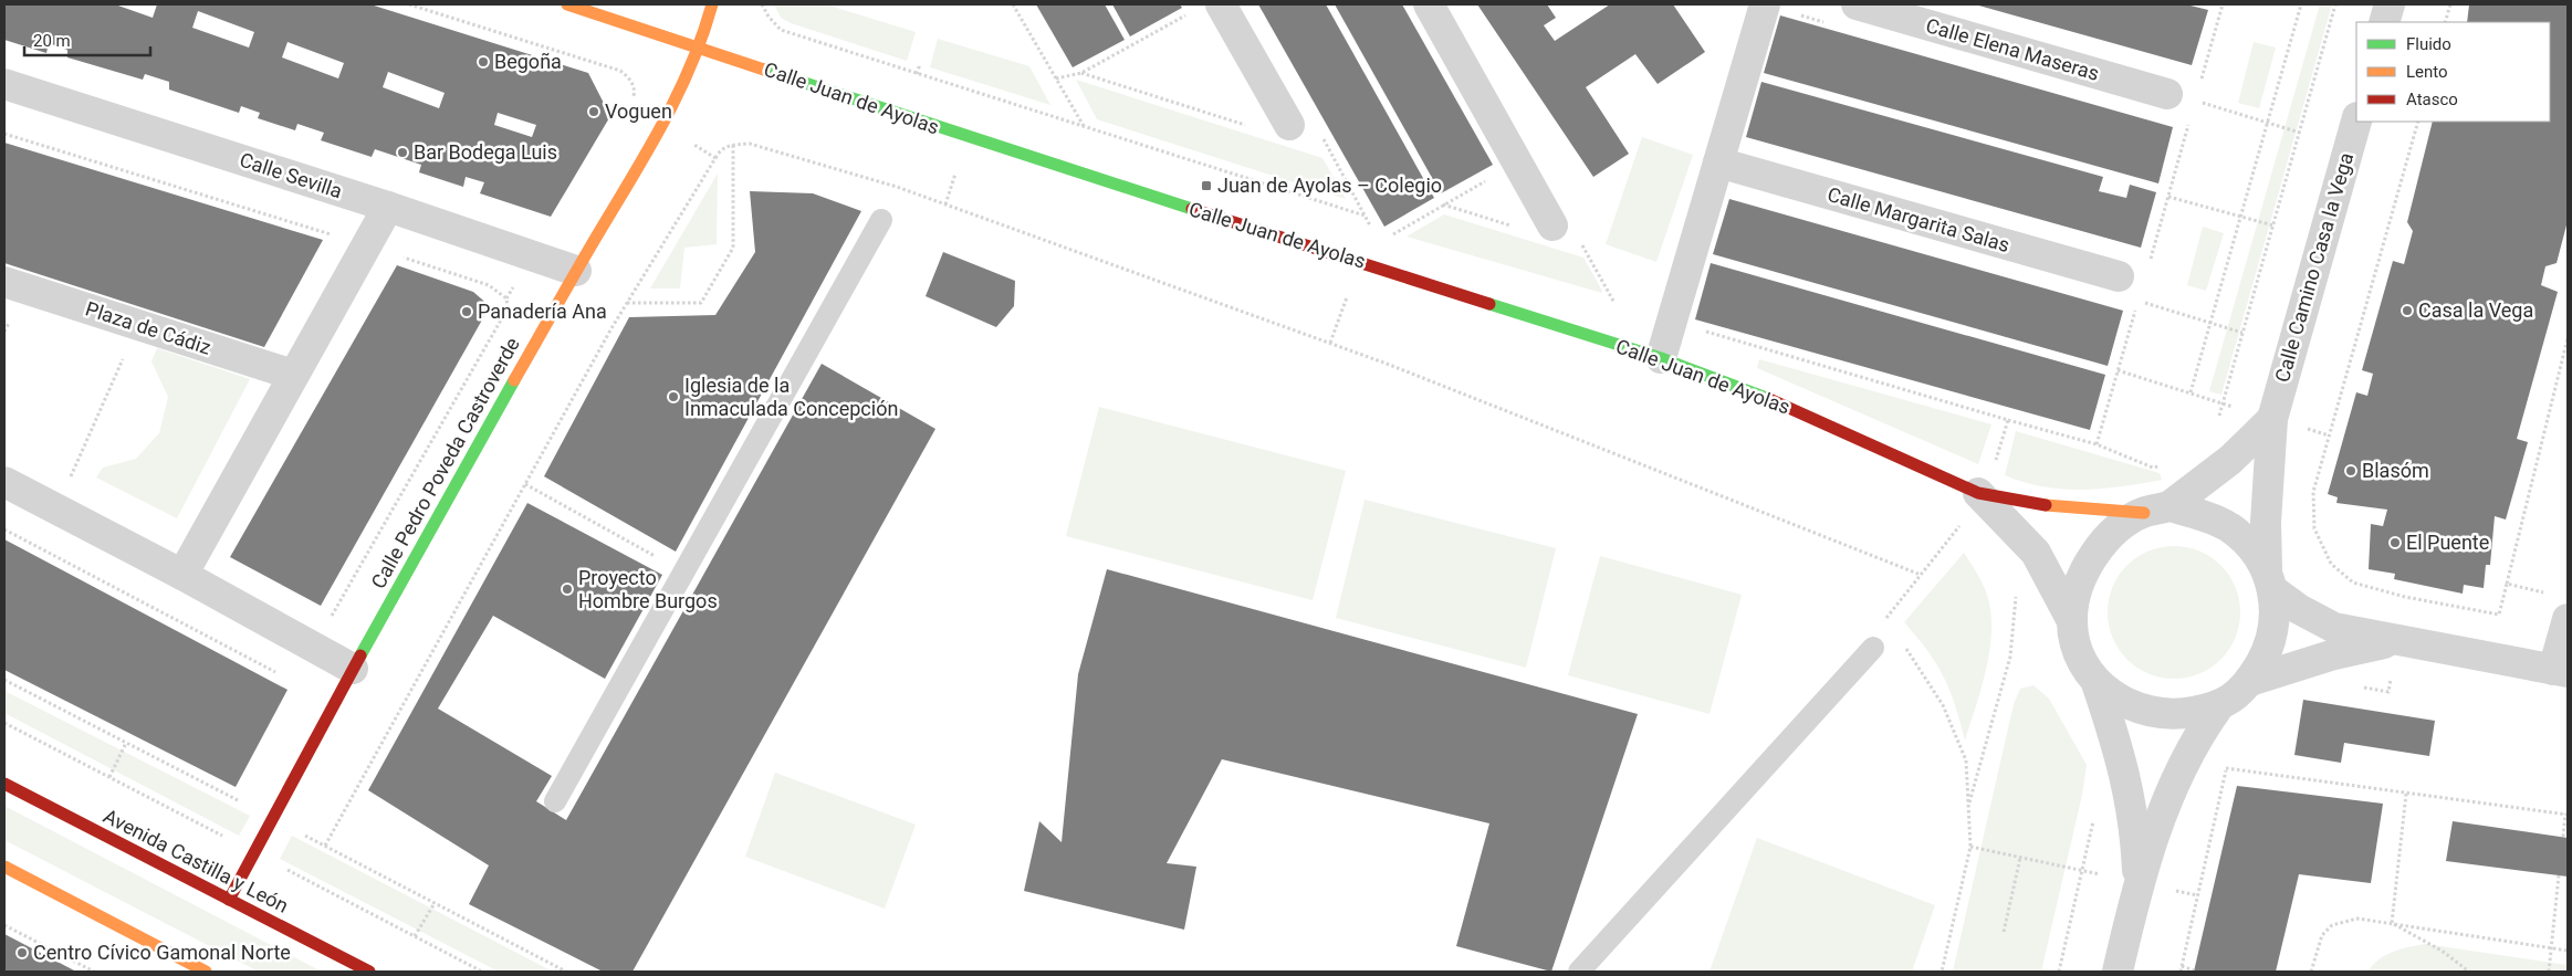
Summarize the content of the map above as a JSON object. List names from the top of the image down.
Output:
{
  "streets": {
    "street": [
      "Calle Elena Maseras",
      "Calle Juan de Ayolas",
      "Calle Sevilla",
      "Calle Margarita Salas",
      "Calle Camino Casa la Vega",
      "Plaza de Cádiz",
      "Calle Pedro Poveda Castroverde",
      "Avenida Castilla y León"
    ]
  },
  "crossings": [
    ["Calle Juan de Ayolas", "Calle Pedro Poveda Castroverde"],
    ["Calle Sevilla", "Calle Pedro Poveda Castroverde"],
    ["Calle Pedro Poveda Castroverde", "Avenida Castilla y León"]
  ],
  "places": {
    "other": [
      "Begoña",
      "Voguen",
      "Bar Bodega Luis",
      "Casa la Vega",
      "Panadería Ana",
      "Iglesia de la Inmaculada Concepción",
      "Blasóm",
      "El Puente",
      "Proyecto Hombre Burgos",
      "Centro Cívico Gamonal Norte"
    ],
    "transit": ["Juan de Ayolas – Colegio"]
  },
  "legend": ["Fluido", "Lento", "Atasco"],
  "scale_bar": "20 m"
}
